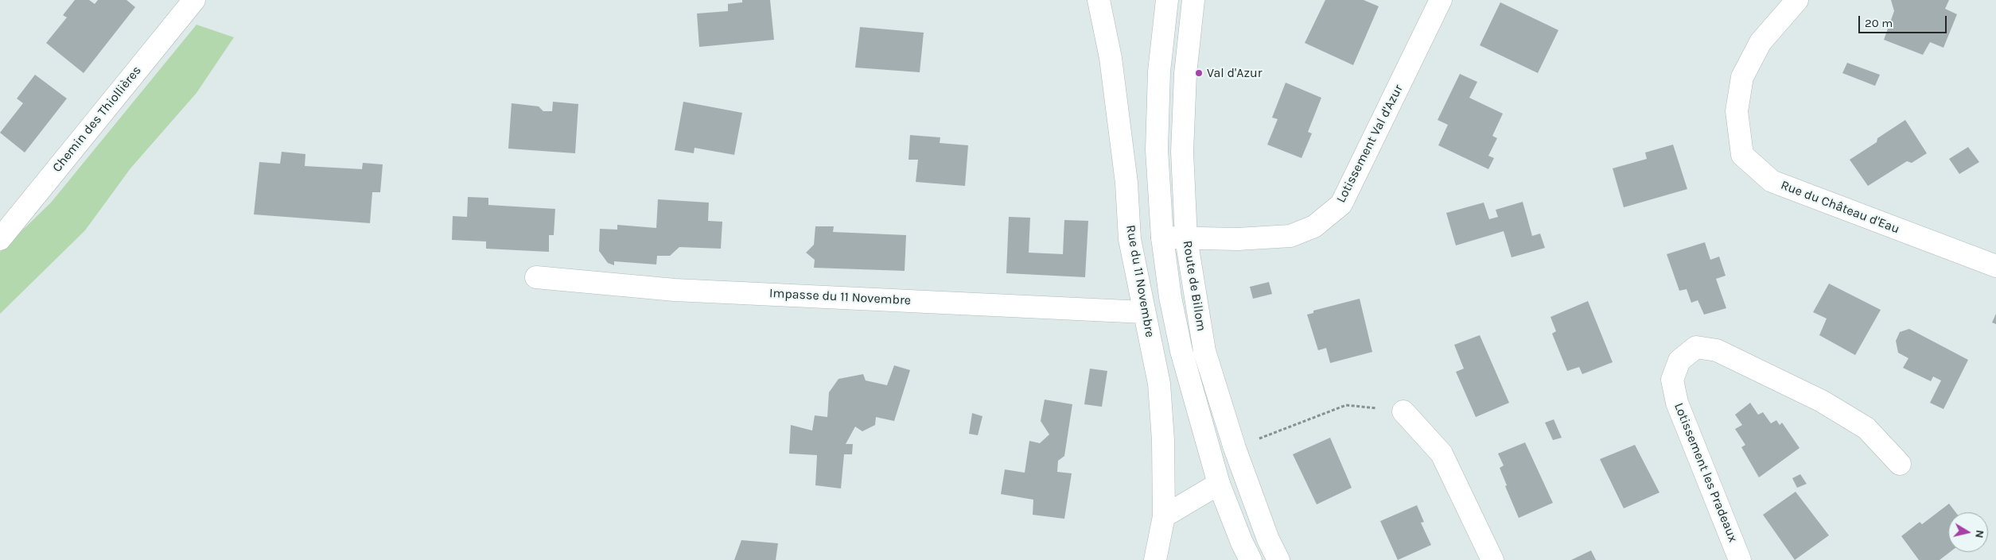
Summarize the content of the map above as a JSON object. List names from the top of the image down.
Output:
{
  "streets": {
    "street": [
      "Chemin des Thiollières",
      "Lotissement Val d'Azur",
      "Rue du Château d'Eau",
      "Rue du 11 Novembre",
      "Route de Billom",
      "Impasse du 11 Novembre",
      "Lotissement les Pradeaux"
    ]
  },
  "crossings": [
    ["Lotissement Val d'Azur", "Route de Billom"],
    ["Rue du 11 Novembre", "Impasse du 11 Novembre"]
  ],
  "places": ["Val d'Azur"],
  "scale_bar": "20 m",
  "north": "right"
}
